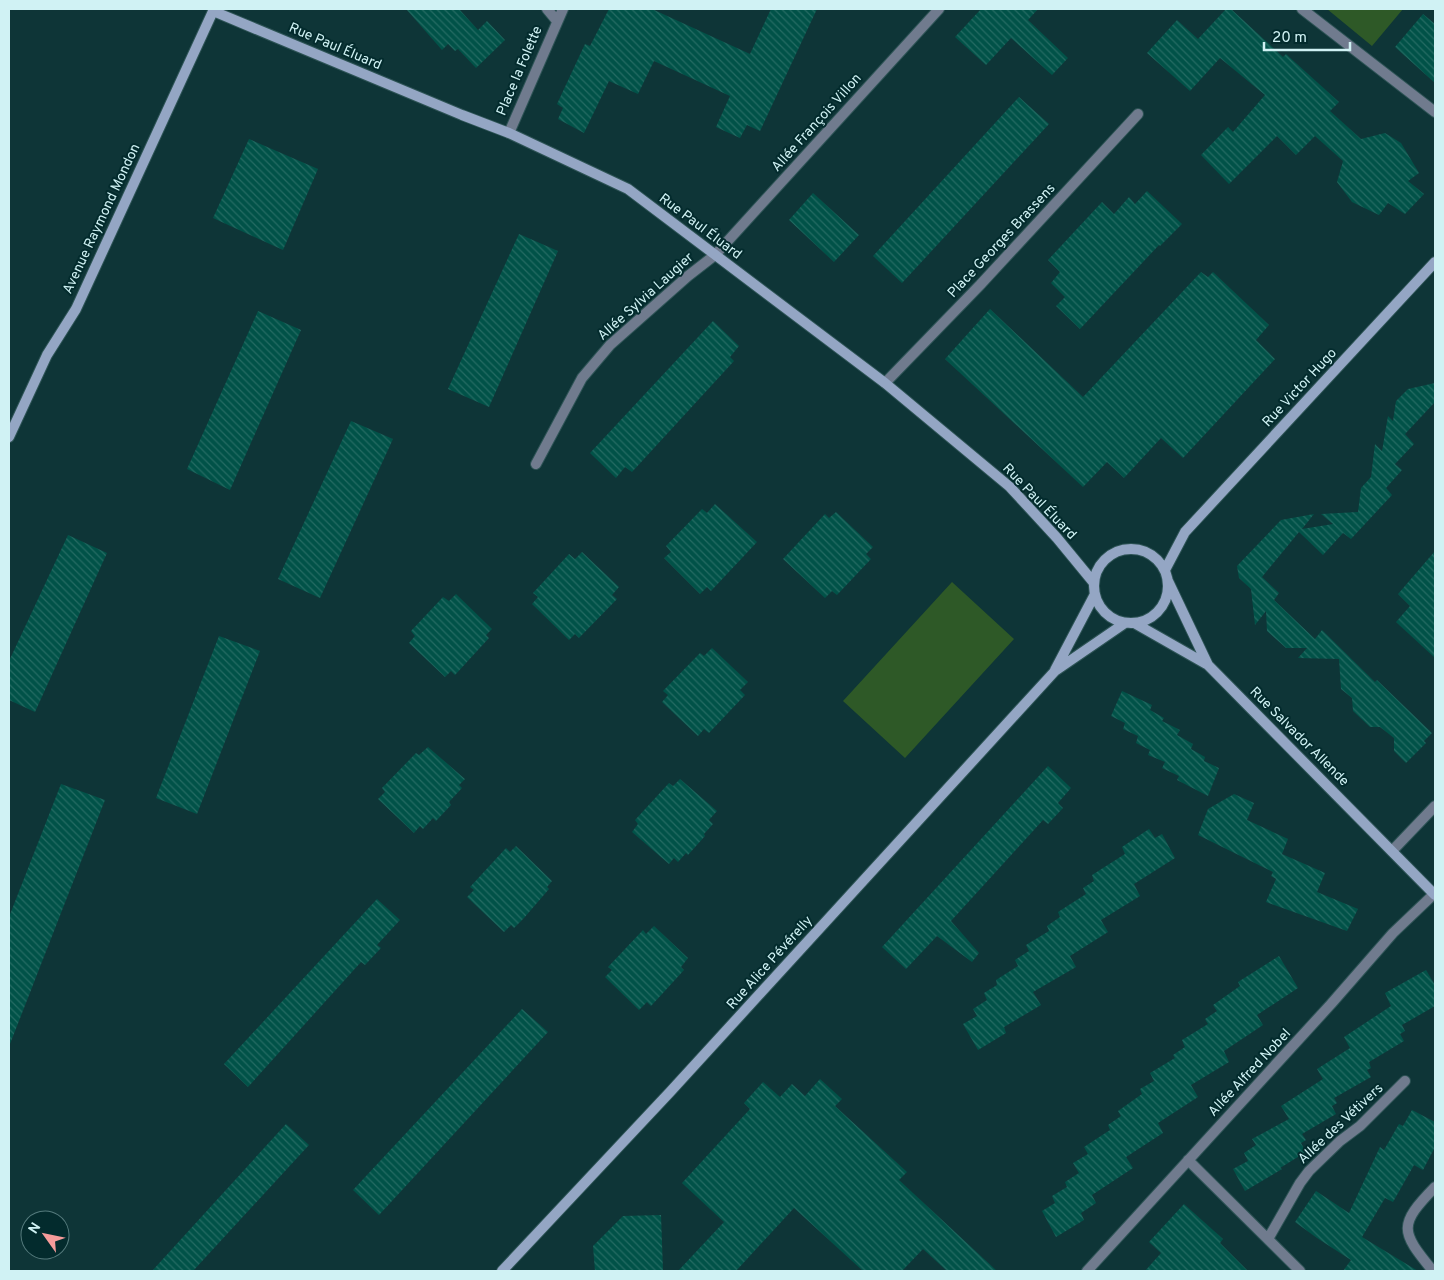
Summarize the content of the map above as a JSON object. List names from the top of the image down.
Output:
{
  "streets": {
    "street": [
      "Rue Paul Éluard",
      "Place la Folette",
      "Allée François Villon",
      "Avenue Raymond Mondon",
      "Place Georges Brassens",
      "Allée Sylvia Laugier",
      "Rue Victor Hugo",
      "Rue Salvador Allende",
      "Rue Alice Pévérelly",
      "Allée Alfred Nobel",
      "Allée des Vétivers"
    ]
  },
  "crossings": [
    ["Rue Paul Éluard", "Place la Folette"],
    ["Rue Paul Éluard", "Allée François Villon"],
    ["Rue Paul Éluard", "Avenue Raymond Mondon"],
    ["Rue Paul Éluard", "Place Georges Brassens"],
    ["Rue Paul Éluard", "Allée Sylvia Laugier"],
    ["Rue Paul Éluard", "Rue Victor Hugo"],
    ["Rue Paul Éluard", "Rue Salvador Allende"],
    ["Rue Paul Éluard", "Rue Alice Pévérelly"],
    ["Allée François Villon", "Allée Sylvia Laugier"],
    ["Rue Victor Hugo", "Rue Salvador Allende"],
    ["Rue Victor Hugo", "Rue Alice Pévérelly"],
    ["Rue Salvador Allende", "Rue Alice Pévérelly"],
    ["Rue Salvador Allende", "Allée Alfred Nobel"]
  ],
  "scale_bar": "20 m",
  "north": "top left"
}
